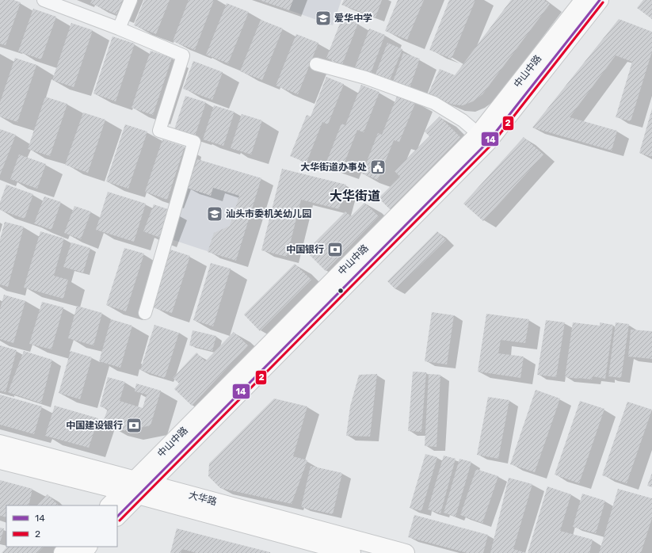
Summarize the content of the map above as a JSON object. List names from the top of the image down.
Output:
{
  "streets": {
    "main road": ["中山中路", "大华路"]
  },
  "crossings": [
    ["中山中路", "大华路"]
  ],
  "districts": ["大华街道"],
  "places": {
    "school or university": ["爱华中学", "汕头市委机关幼儿园"],
    "public building": ["大华街道办事处"],
    "bank": ["中国银行", "中国建设银行"]
  },
  "lines": ["transit line 14", "transit line 2"],
  "legend": ["14", "2"]
}
